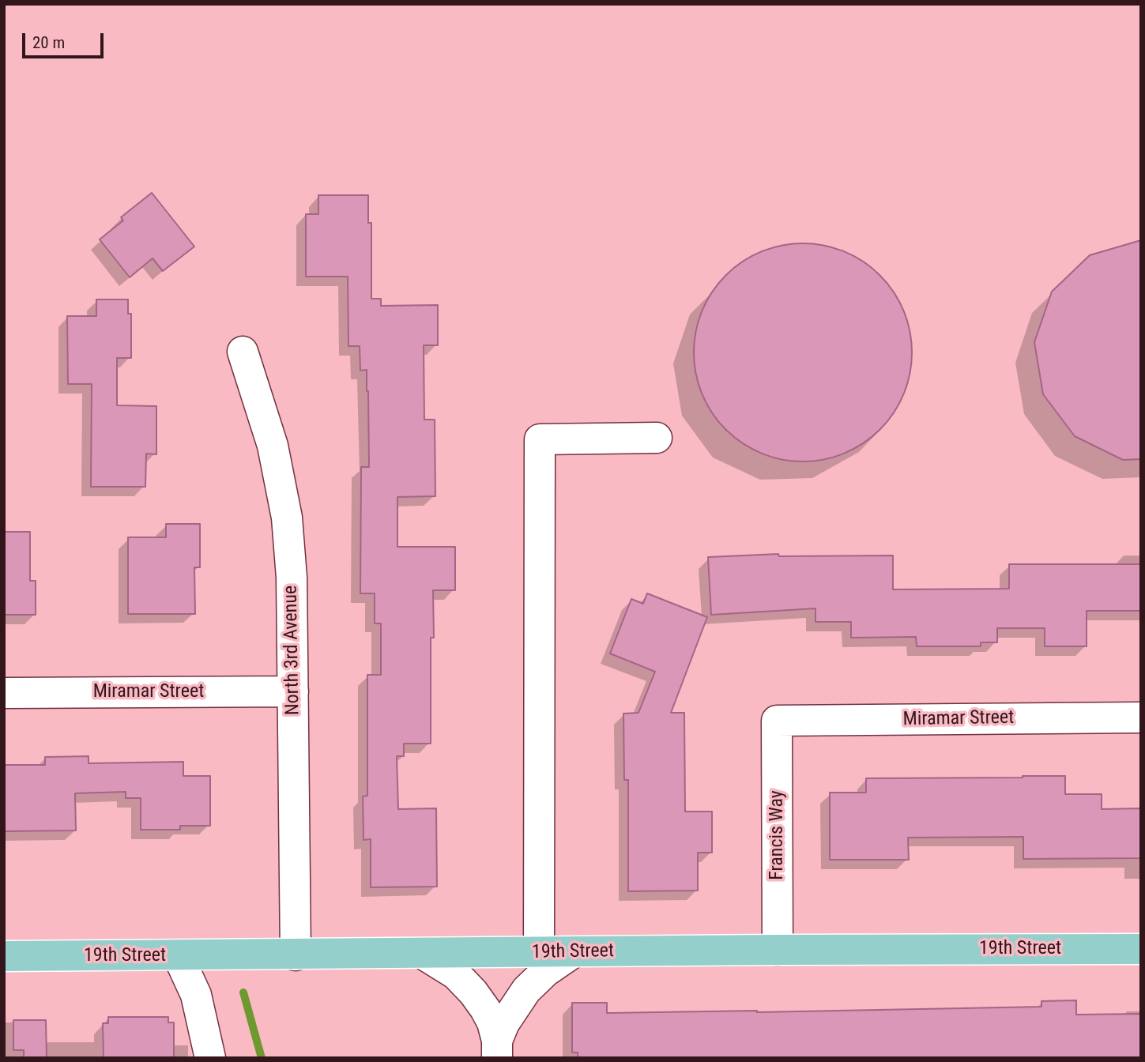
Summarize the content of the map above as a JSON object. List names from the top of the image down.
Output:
{
  "streets": {
    "main road": ["19th Street"],
    "street": ["North 3rd Avenue", "Miramar Street", "Francis Way"]
  },
  "crossings": [
    ["North 3rd Avenue", "Miramar Street"],
    ["North 3rd Avenue", "19th Street"],
    ["Miramar Street", "Francis Way"],
    ["Francis Way", "19th Street"]
  ],
  "scale_bar": "20 m"
}
